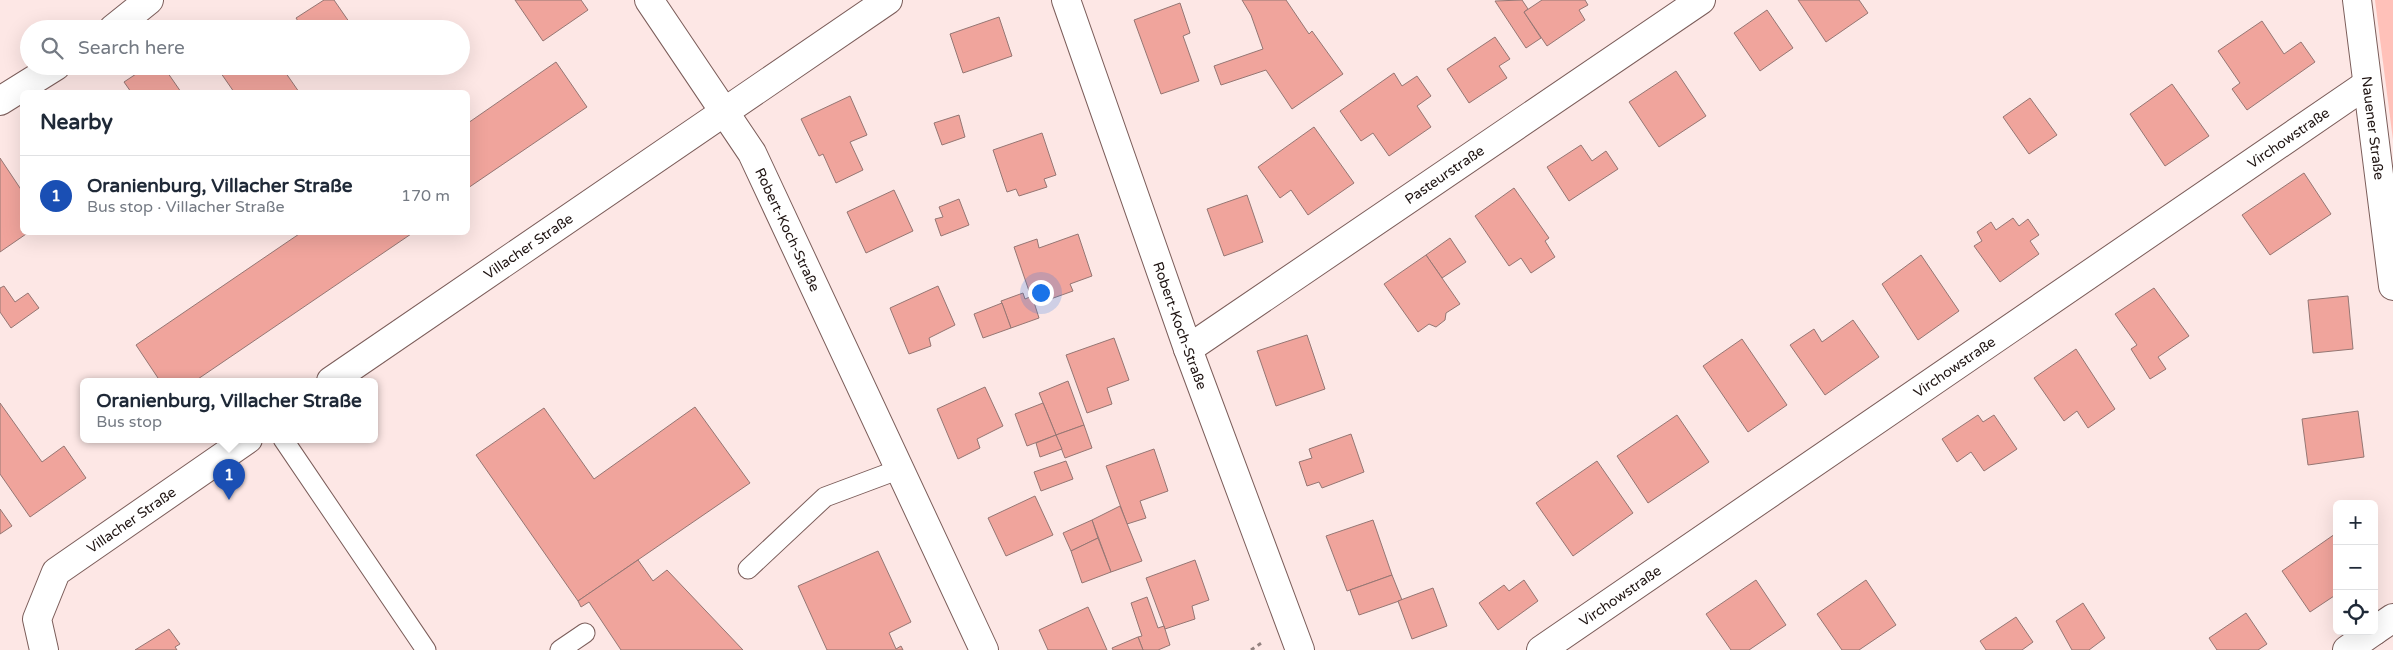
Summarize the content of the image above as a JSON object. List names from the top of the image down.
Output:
{
  "streets": {
    "street": [
      "Nauener Straße",
      "Virchowstraße",
      "Pasteurstraße",
      "Robert-Koch-Straße",
      "Villacher Straße"
    ]
  },
  "crossings": [
    ["Nauener Straße", "Virchowstraße"],
    ["Pasteurstraße", "Robert-Koch-Straße"],
    ["Robert-Koch-Straße", "Villacher Straße"]
  ],
  "page": {
    "search": "Search here",
    "heading": "Nearby",
    "list": [
      {
        "mark": "1",
        "name": "Oranienburg, Villacher Straße",
        "note": "Bus stop · Villacher Straße",
        "value": "170 m"
      }
    ],
    "popup": ["Oranienburg, Villacher Straße", "Bus stop"],
    "pins": "1",
    "map_buttons": ["+", "−"]
  }
}
